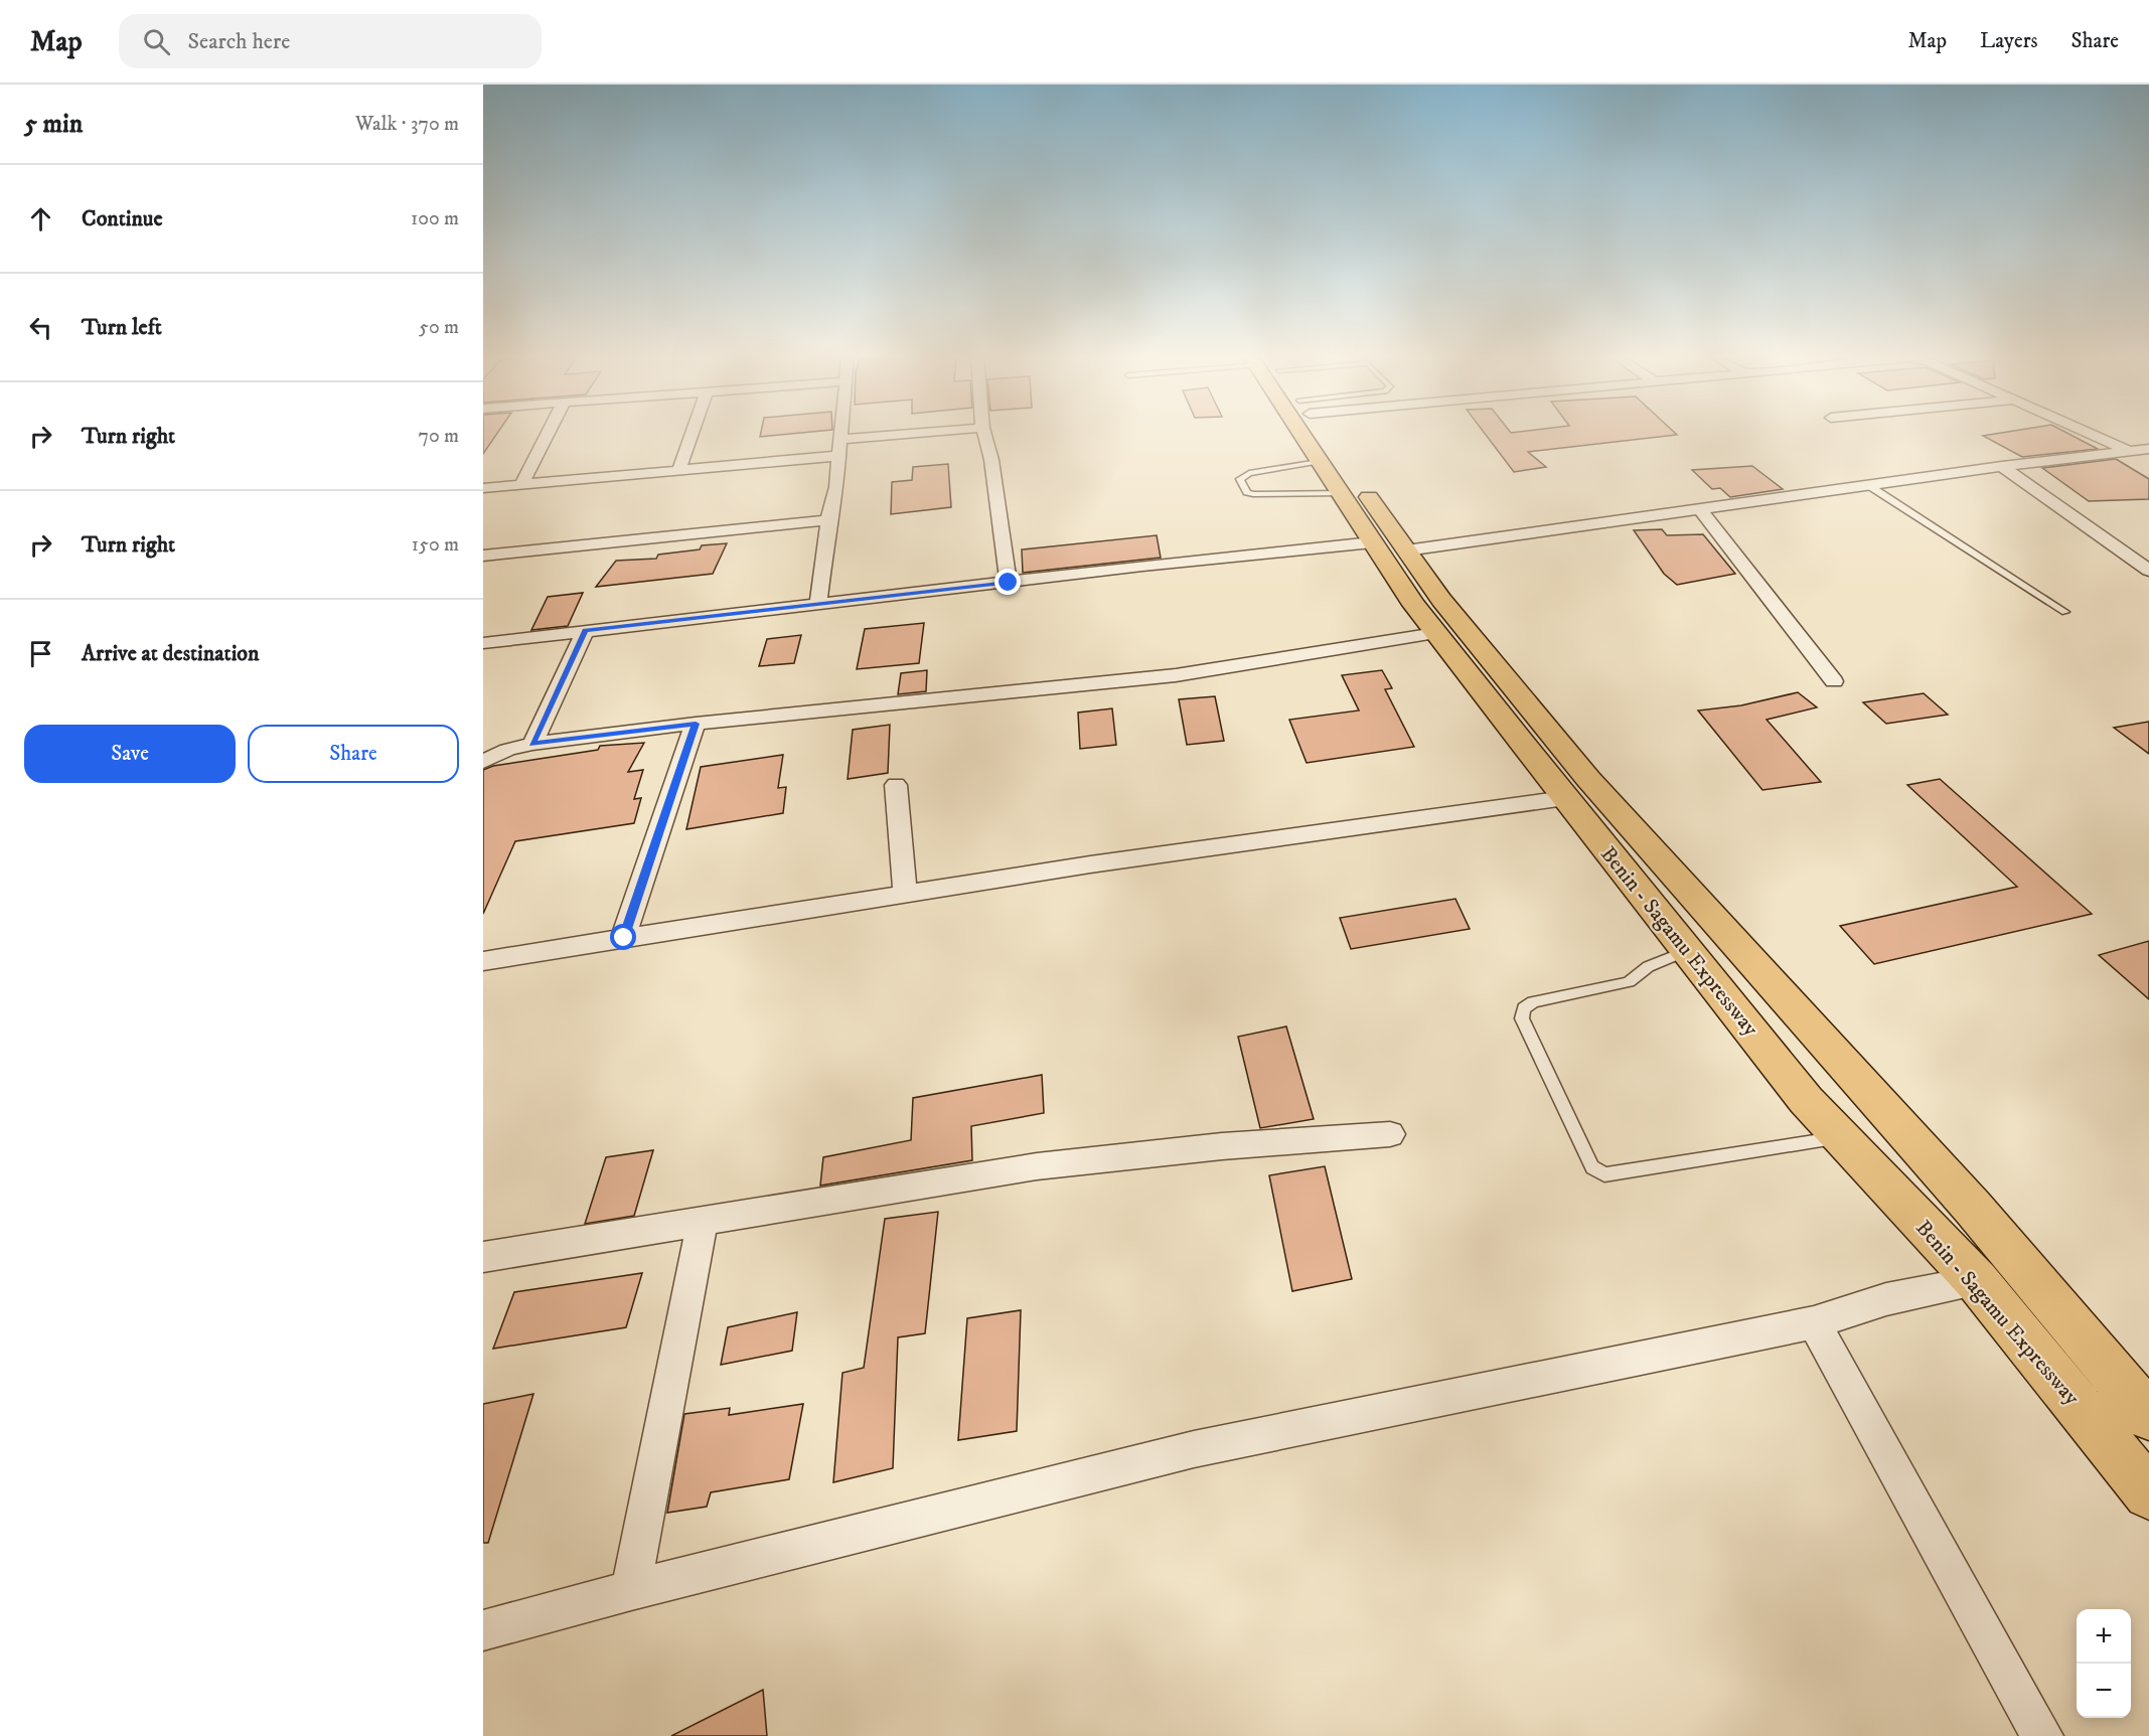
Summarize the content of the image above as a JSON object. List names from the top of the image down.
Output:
{
  "streets": {
    "highway": ["Benin - Sagamu Expressway"]
  },
  "page": {
    "header": "Map",
    "search": "Search here",
    "nav": ["Map", "Layers", "Share"],
    "heading": ["5 min", "Walk · 370 m"],
    "list": [
      ["Continue", "100 m"],
      ["Turn left", "50 m"],
      ["Turn right", "70 m"],
      ["Turn right", "150 m"],
      "Arrive at destination"
    ],
    "buttons": ["Save", "Share"],
    "map_buttons": ["+", "−"]
  }
}
